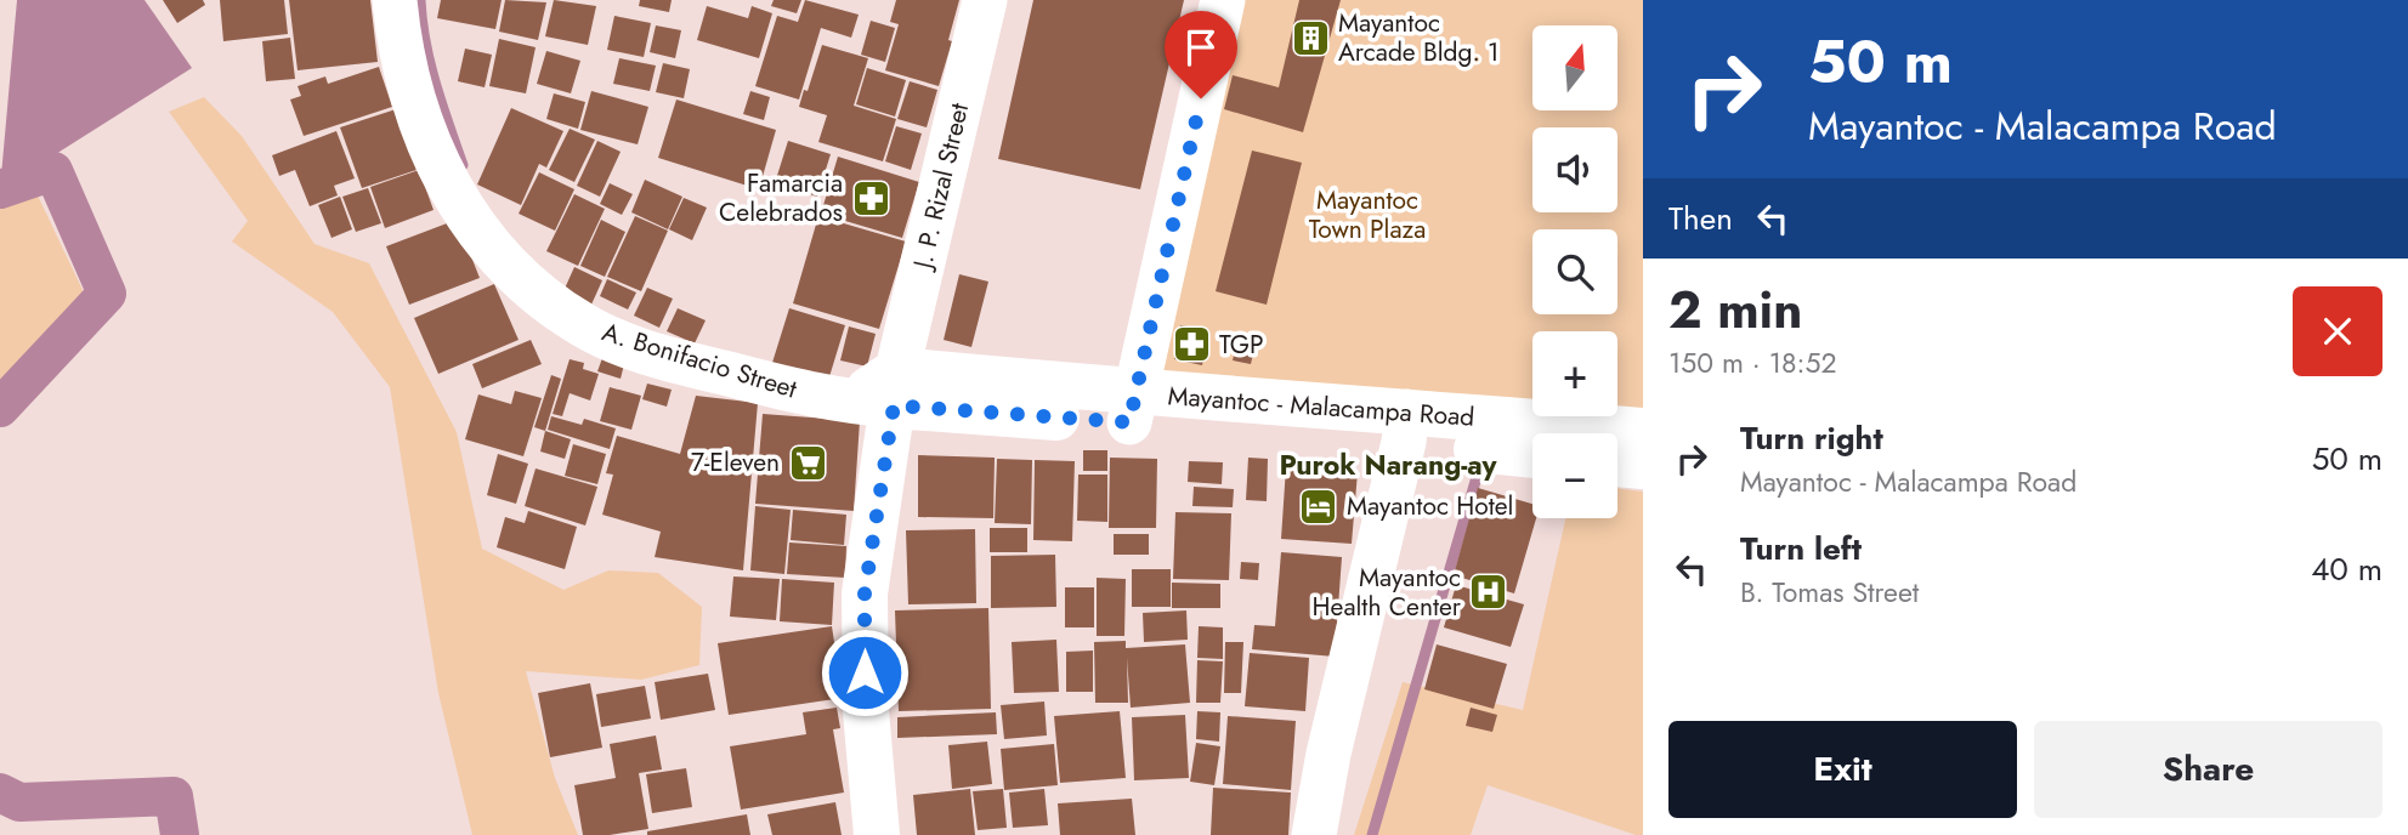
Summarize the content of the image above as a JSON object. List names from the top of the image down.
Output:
{
  "streets": {
    "main road": ["Mayantoc - Malacampa Road"],
    "street": ["J. P. Rizal Street", "A. Bonifacio Street"]
  },
  "crossings": [
    ["J. P. Rizal Street", "A. Bonifacio Street"],
    ["J. P. Rizal Street", "Mayantoc - Malacampa Road"],
    ["A. Bonifacio Street", "Mayantoc - Malacampa Road"]
  ],
  "districts": ["Purok Narang-ay"],
  "parks": ["Mayantoc Town Plaza"],
  "places": {
    "building": ["Mayantoc Arcade Bldg. 1"],
    "pharmacy": ["Famarcia Celebrados", "TGP"],
    "supermarket": ["7-Eleven"],
    "hotel": ["Mayantoc Hotel"],
    "hospital": ["Mayantoc Health Center"]
  },
  "north": "top",
  "page": {
    "turn": ["50 m", "Mayantoc - Malacampa Road"],
    "map_buttons": ["+", "−"],
    "then": "Then",
    "heading": ["2 min", "150 m · 18:52"],
    "list": [
      {
        "name": "Turn right",
        "note": "Mayantoc - Malacampa Road",
        "value": "50 m"
      },
      {
        "name": "Turn left",
        "note": "B. Tomas Street",
        "value": "40 m"
      }
    ],
    "buttons": ["Exit", "Share"]
  }
}
